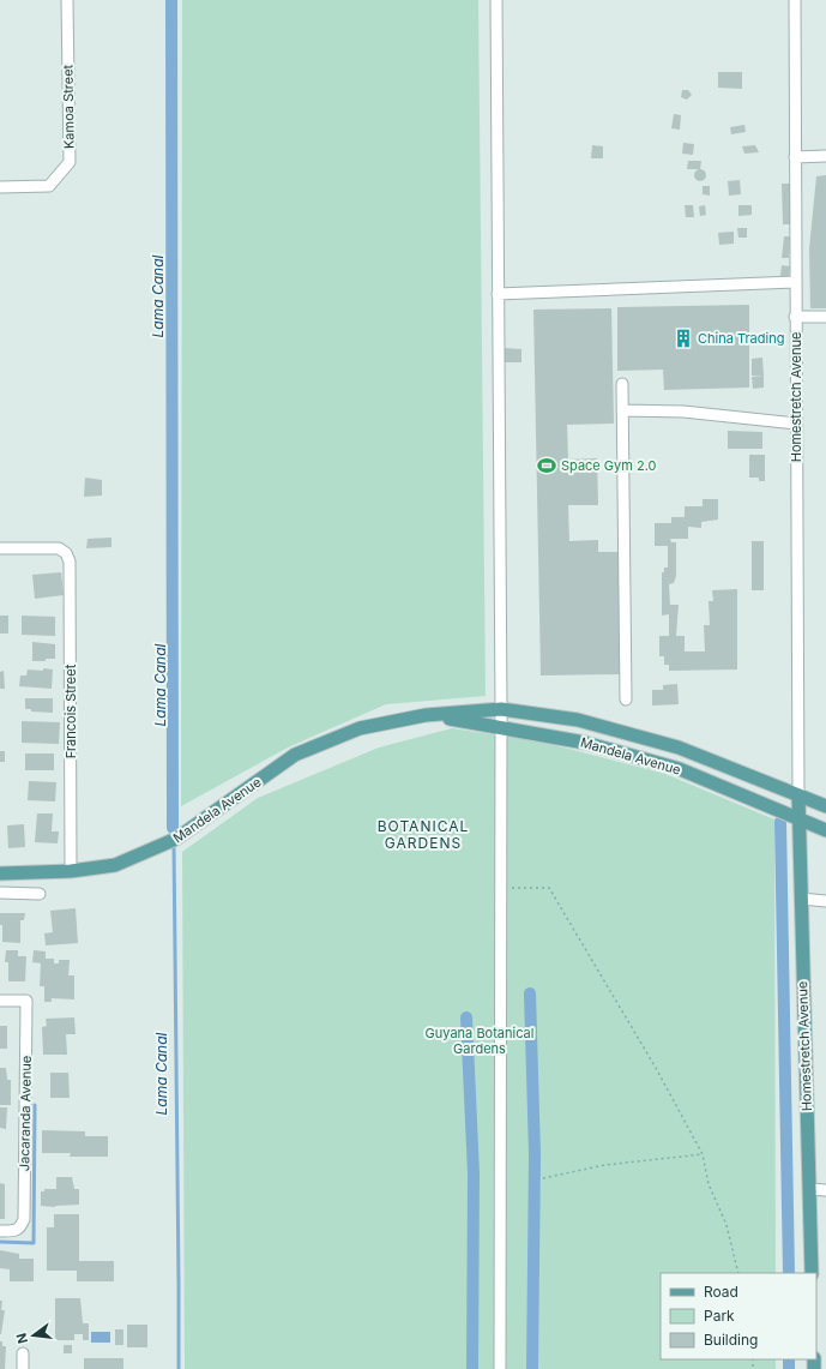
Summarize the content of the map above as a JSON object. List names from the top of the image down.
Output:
{
  "streets": {
    "main road": ["Homestretch Avenue", "Mandela Avenue"],
    "street": ["Kamoa Street", "Francois Street", "Jacaranda Avenue"]
  },
  "crossings": [
    ["Homestretch Avenue", "Mandela Avenue"],
    ["Francois Street", "Mandela Avenue"]
  ],
  "districts": ["BOTANICAL GARDENS"],
  "water": ["Lama Canal"],
  "parks": ["Guyana Botanical Gardens"],
  "places": {
    "building": ["China Trading"],
    "sports": ["Space Gym 2.0"]
  },
  "legend": ["Road", "Park", "Building"],
  "north": "left"
}
